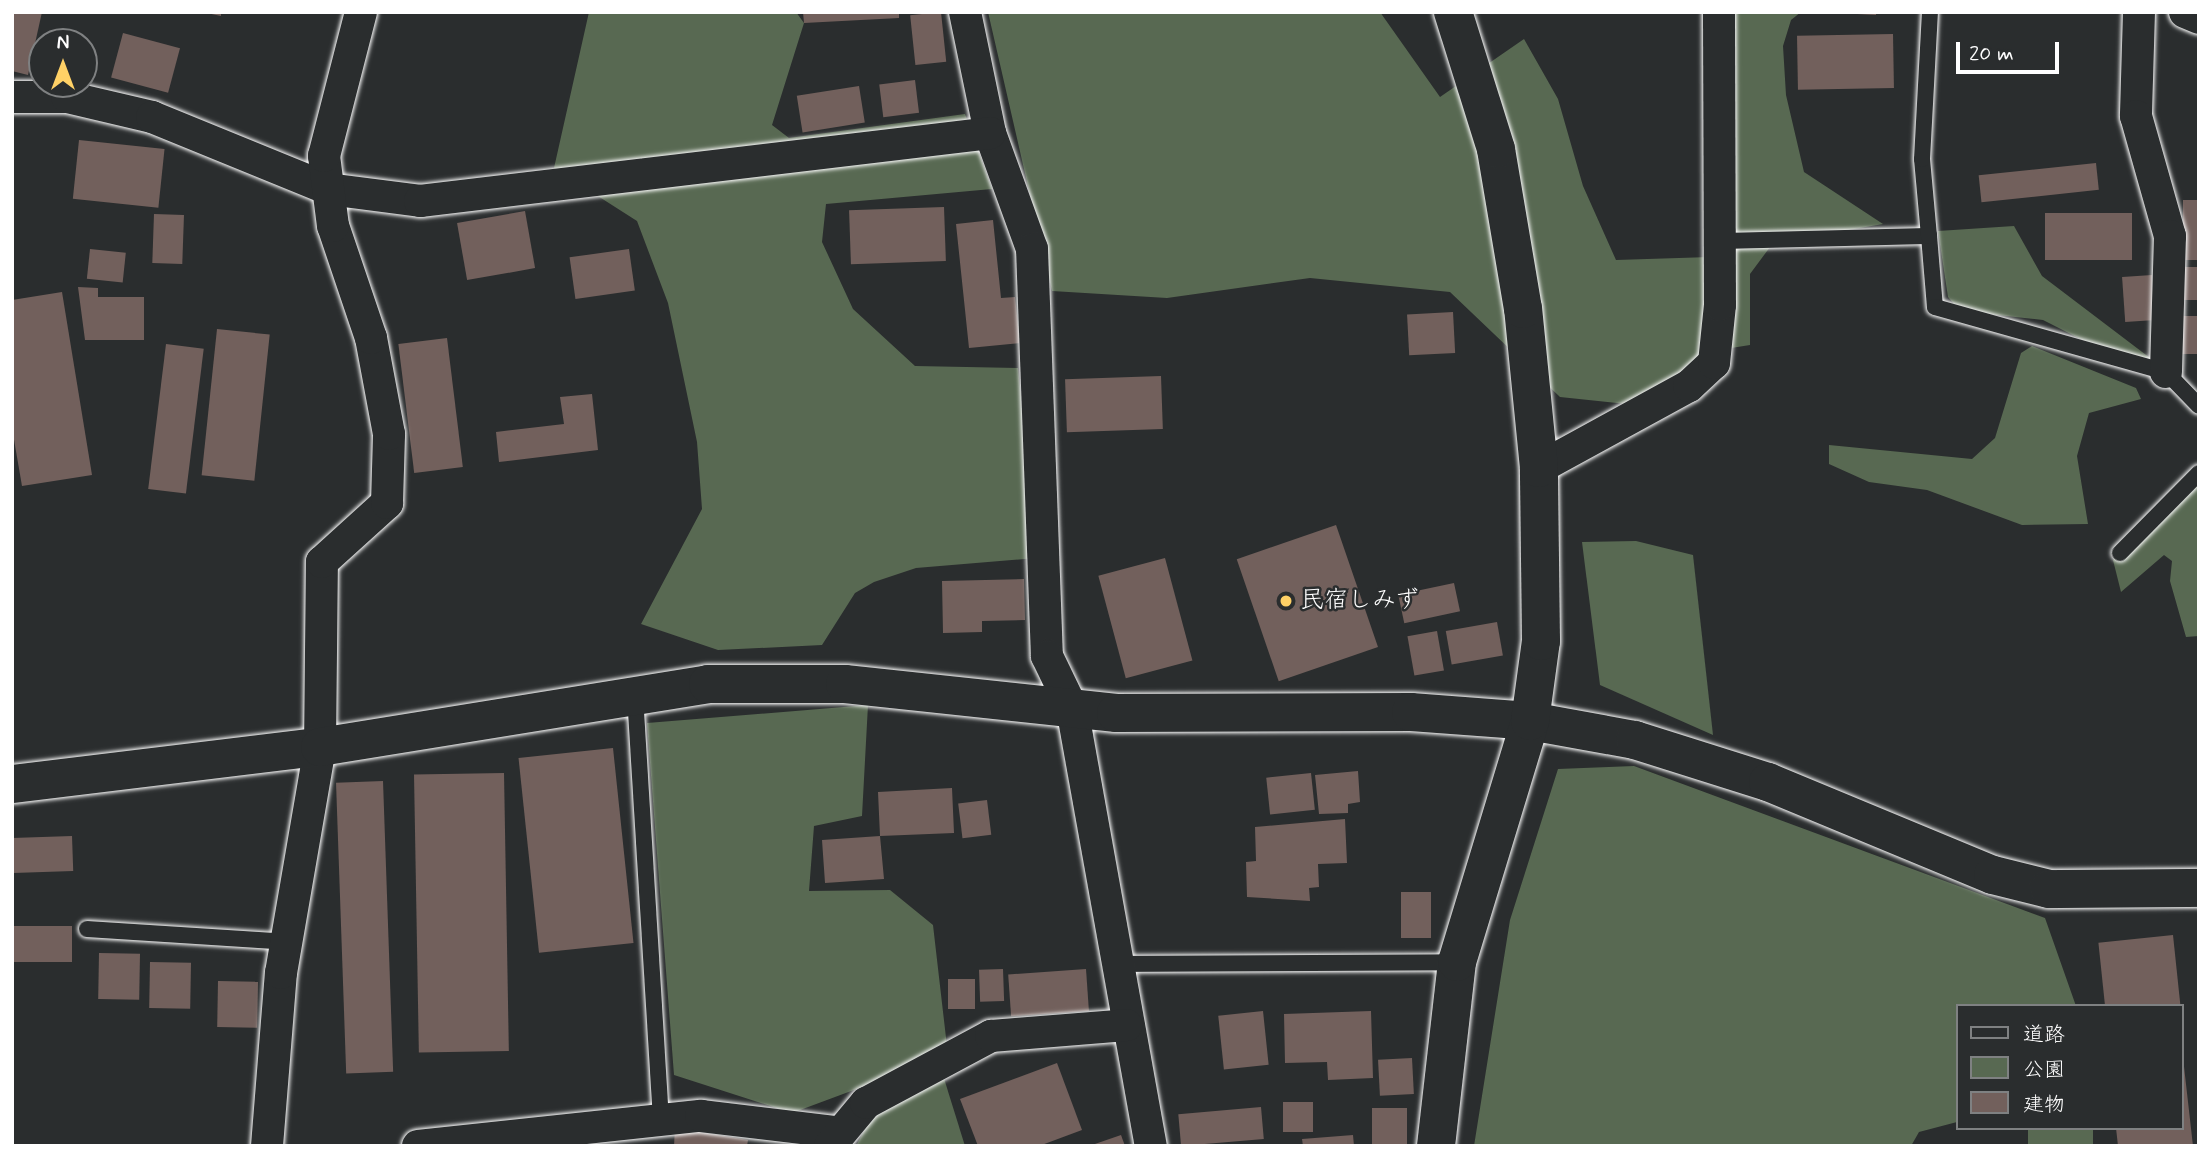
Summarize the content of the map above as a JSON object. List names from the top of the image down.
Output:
{
  "places": ["民宿しみず"],
  "legend": ["道路", "公園", "建物"],
  "scale_bar": "20 m",
  "north": "top"
}
